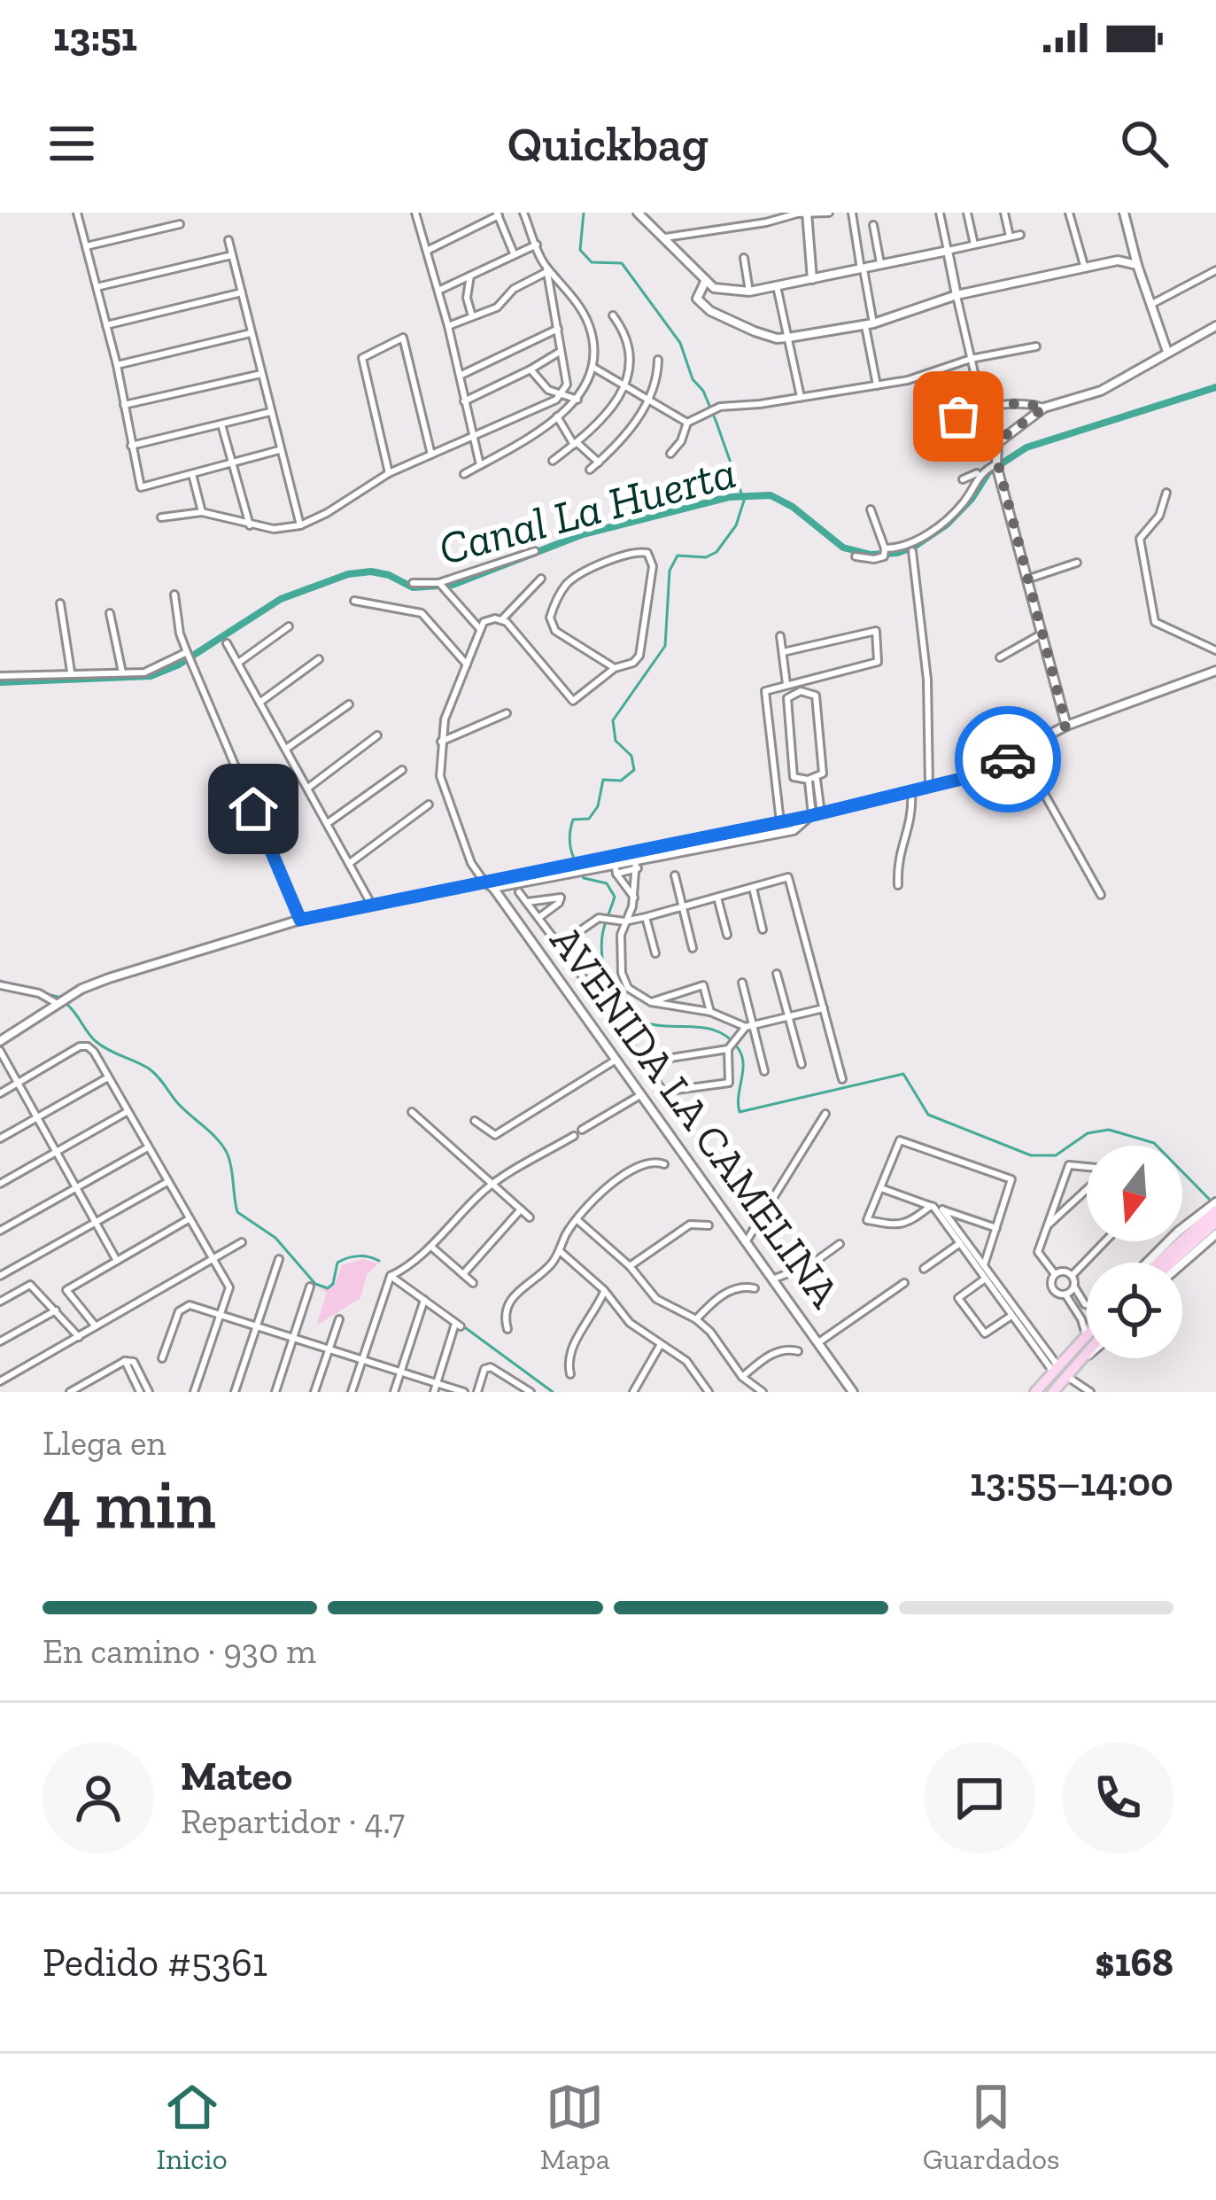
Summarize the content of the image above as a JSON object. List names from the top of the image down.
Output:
{
  "streets": {
    "street": ["AVENIDA LA CAMELINA"]
  },
  "water": ["Canal La Huerta"],
  "north": "bottom",
  "page": {
    "status": "13:51",
    "header": "Quickbag",
    "heading": ["4 min", "Llega en", "13:55–14:00"],
    "panel": [
      "Mateo",
      "Repartidor · 4.7",
      "Pedido #5361",
      "$168"
    ],
    "bar": "En camino · 930 m",
    "tabs": ["Inicio", "Mapa", "Guardados"]
  }
}
